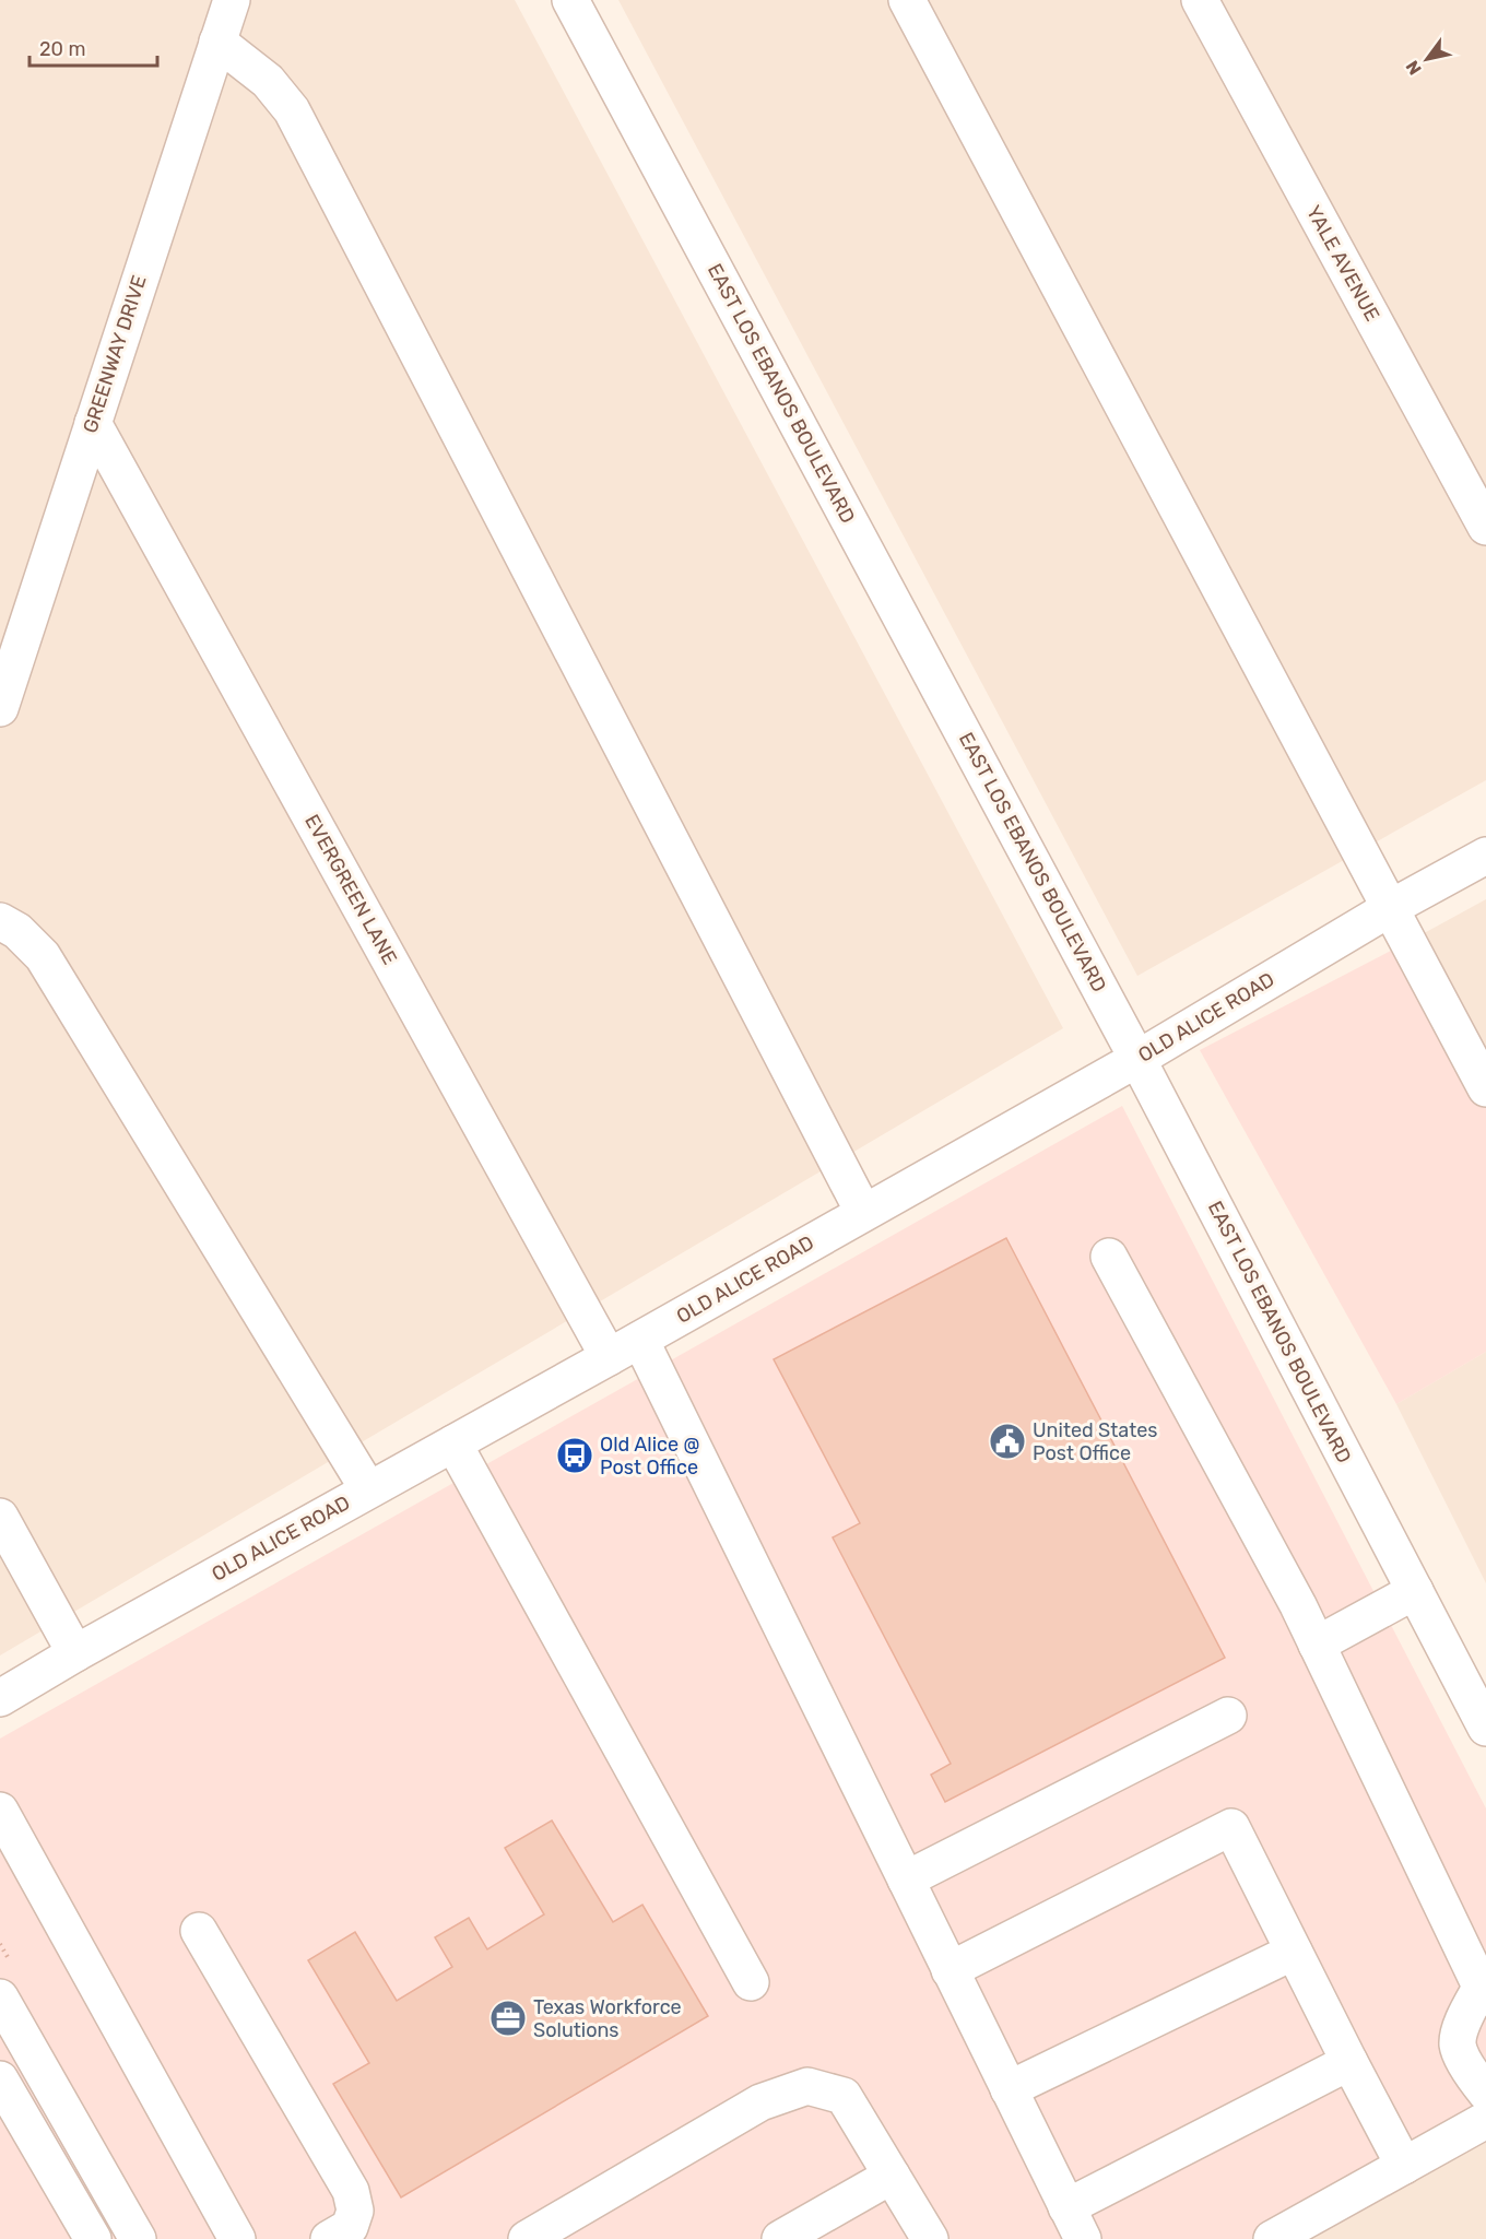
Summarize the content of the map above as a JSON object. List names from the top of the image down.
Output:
{
  "streets": {
    "street": [
      "YALE AVENUE",
      "GREENWAY DRIVE",
      "EAST LOS EBANOS BOULEVARD",
      "EVERGREEN LANE",
      "OLD ALICE ROAD"
    ]
  },
  "crossings": [
    ["GREENWAY DRIVE", "EVERGREEN LANE"],
    ["EAST LOS EBANOS BOULEVARD", "OLD ALICE ROAD"],
    ["EVERGREEN LANE", "OLD ALICE ROAD"]
  ],
  "places": {
    "public building": ["United States Post Office"],
    "bus stop": ["Old Alice @ Post Office"],
    "office": ["Texas Workforce Solutions"]
  },
  "scale_bar": "20 m",
  "north": "bottom left"
}
